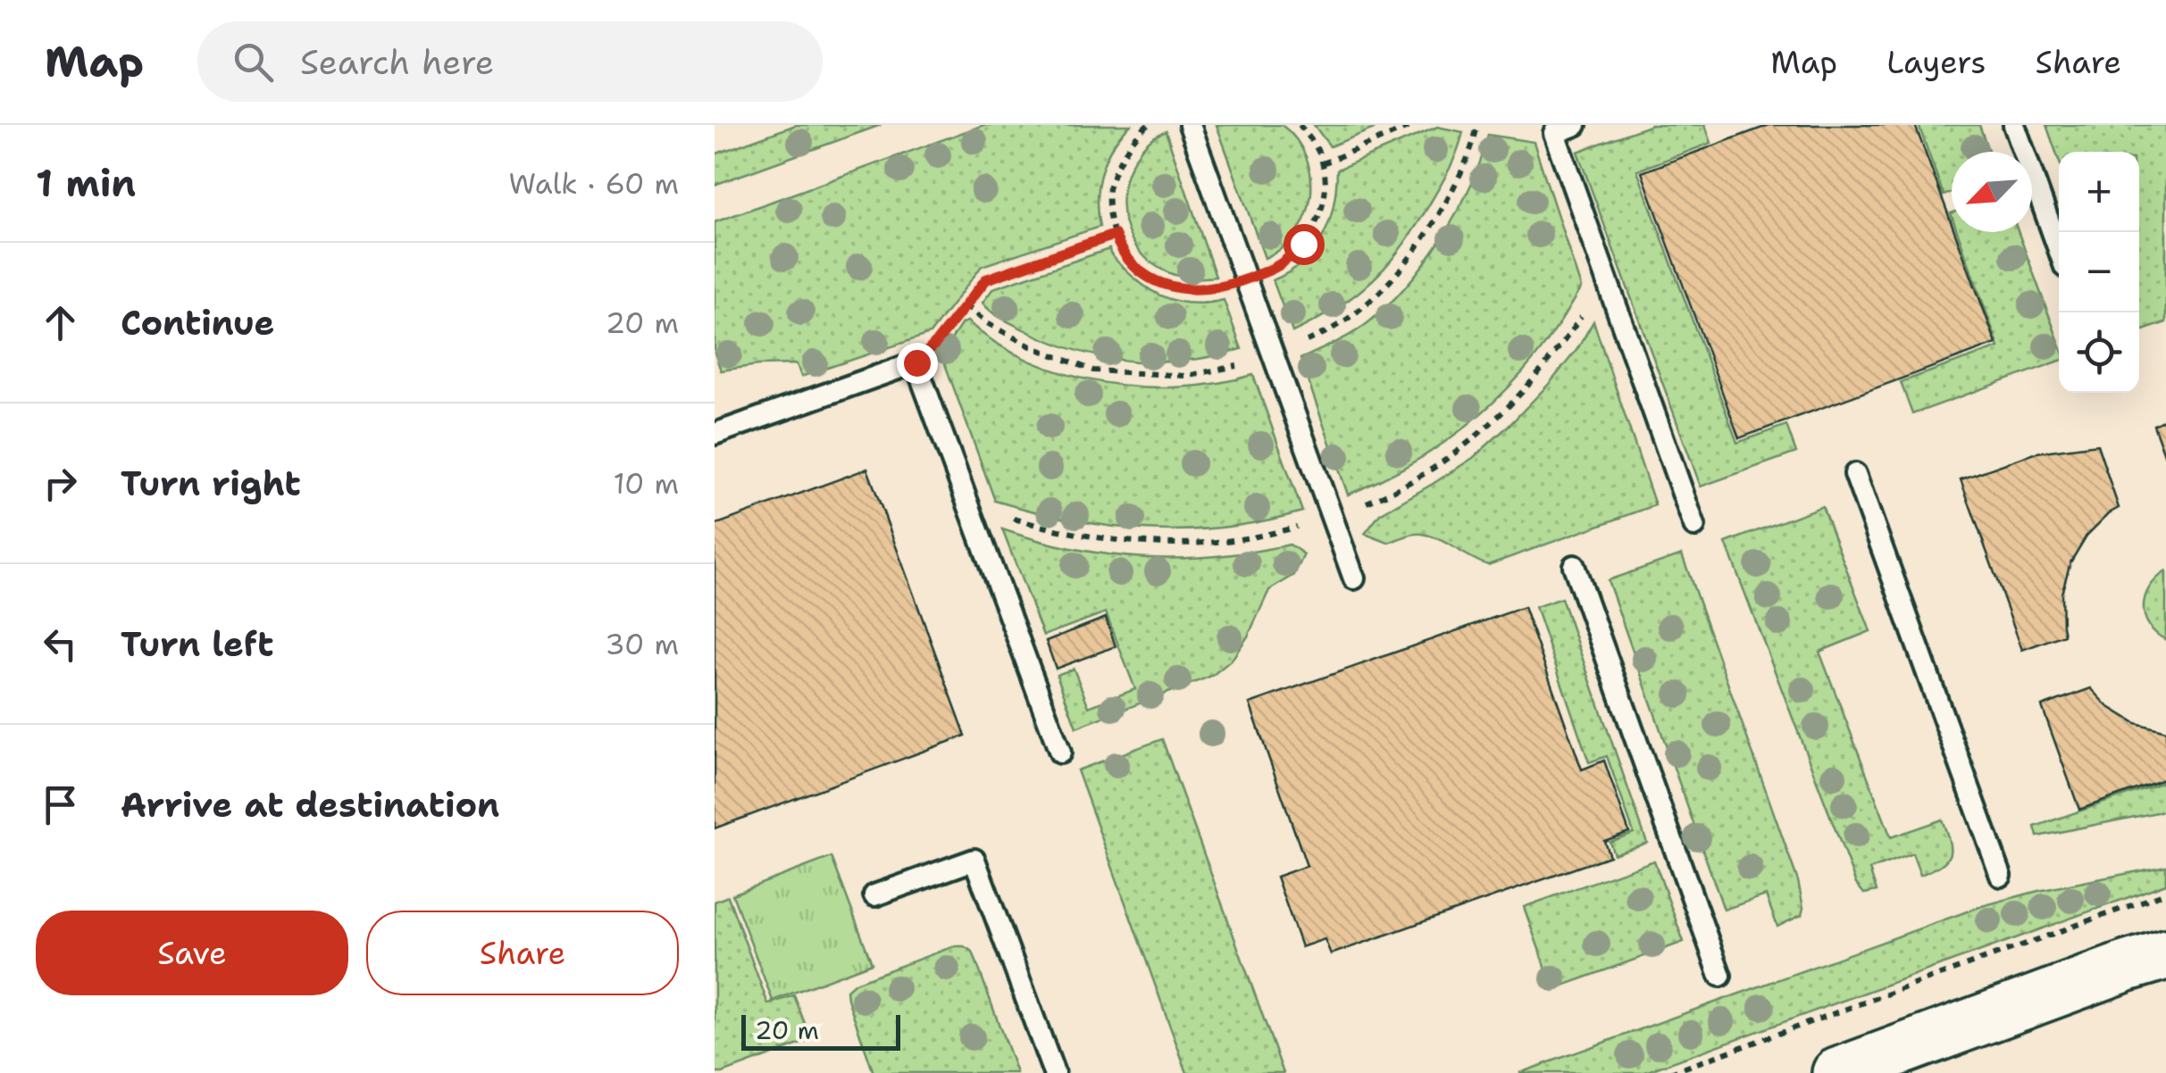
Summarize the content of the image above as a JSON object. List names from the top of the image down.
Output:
{
  "scale_bar": "20 m",
  "north": "bottom left",
  "page": {
    "header": "Map",
    "search": "Search here",
    "nav": ["Map", "Layers", "Share"],
    "heading": ["1 min", "Walk · 60 m"],
    "map_buttons": ["+", "−"],
    "list": [
      ["Continue", "20 m"],
      ["Turn right", "10 m"],
      ["Turn left", "30 m"],
      "Arrive at destination"
    ],
    "buttons": ["Save", "Share"],
    "scale": "20 m"
  }
}
